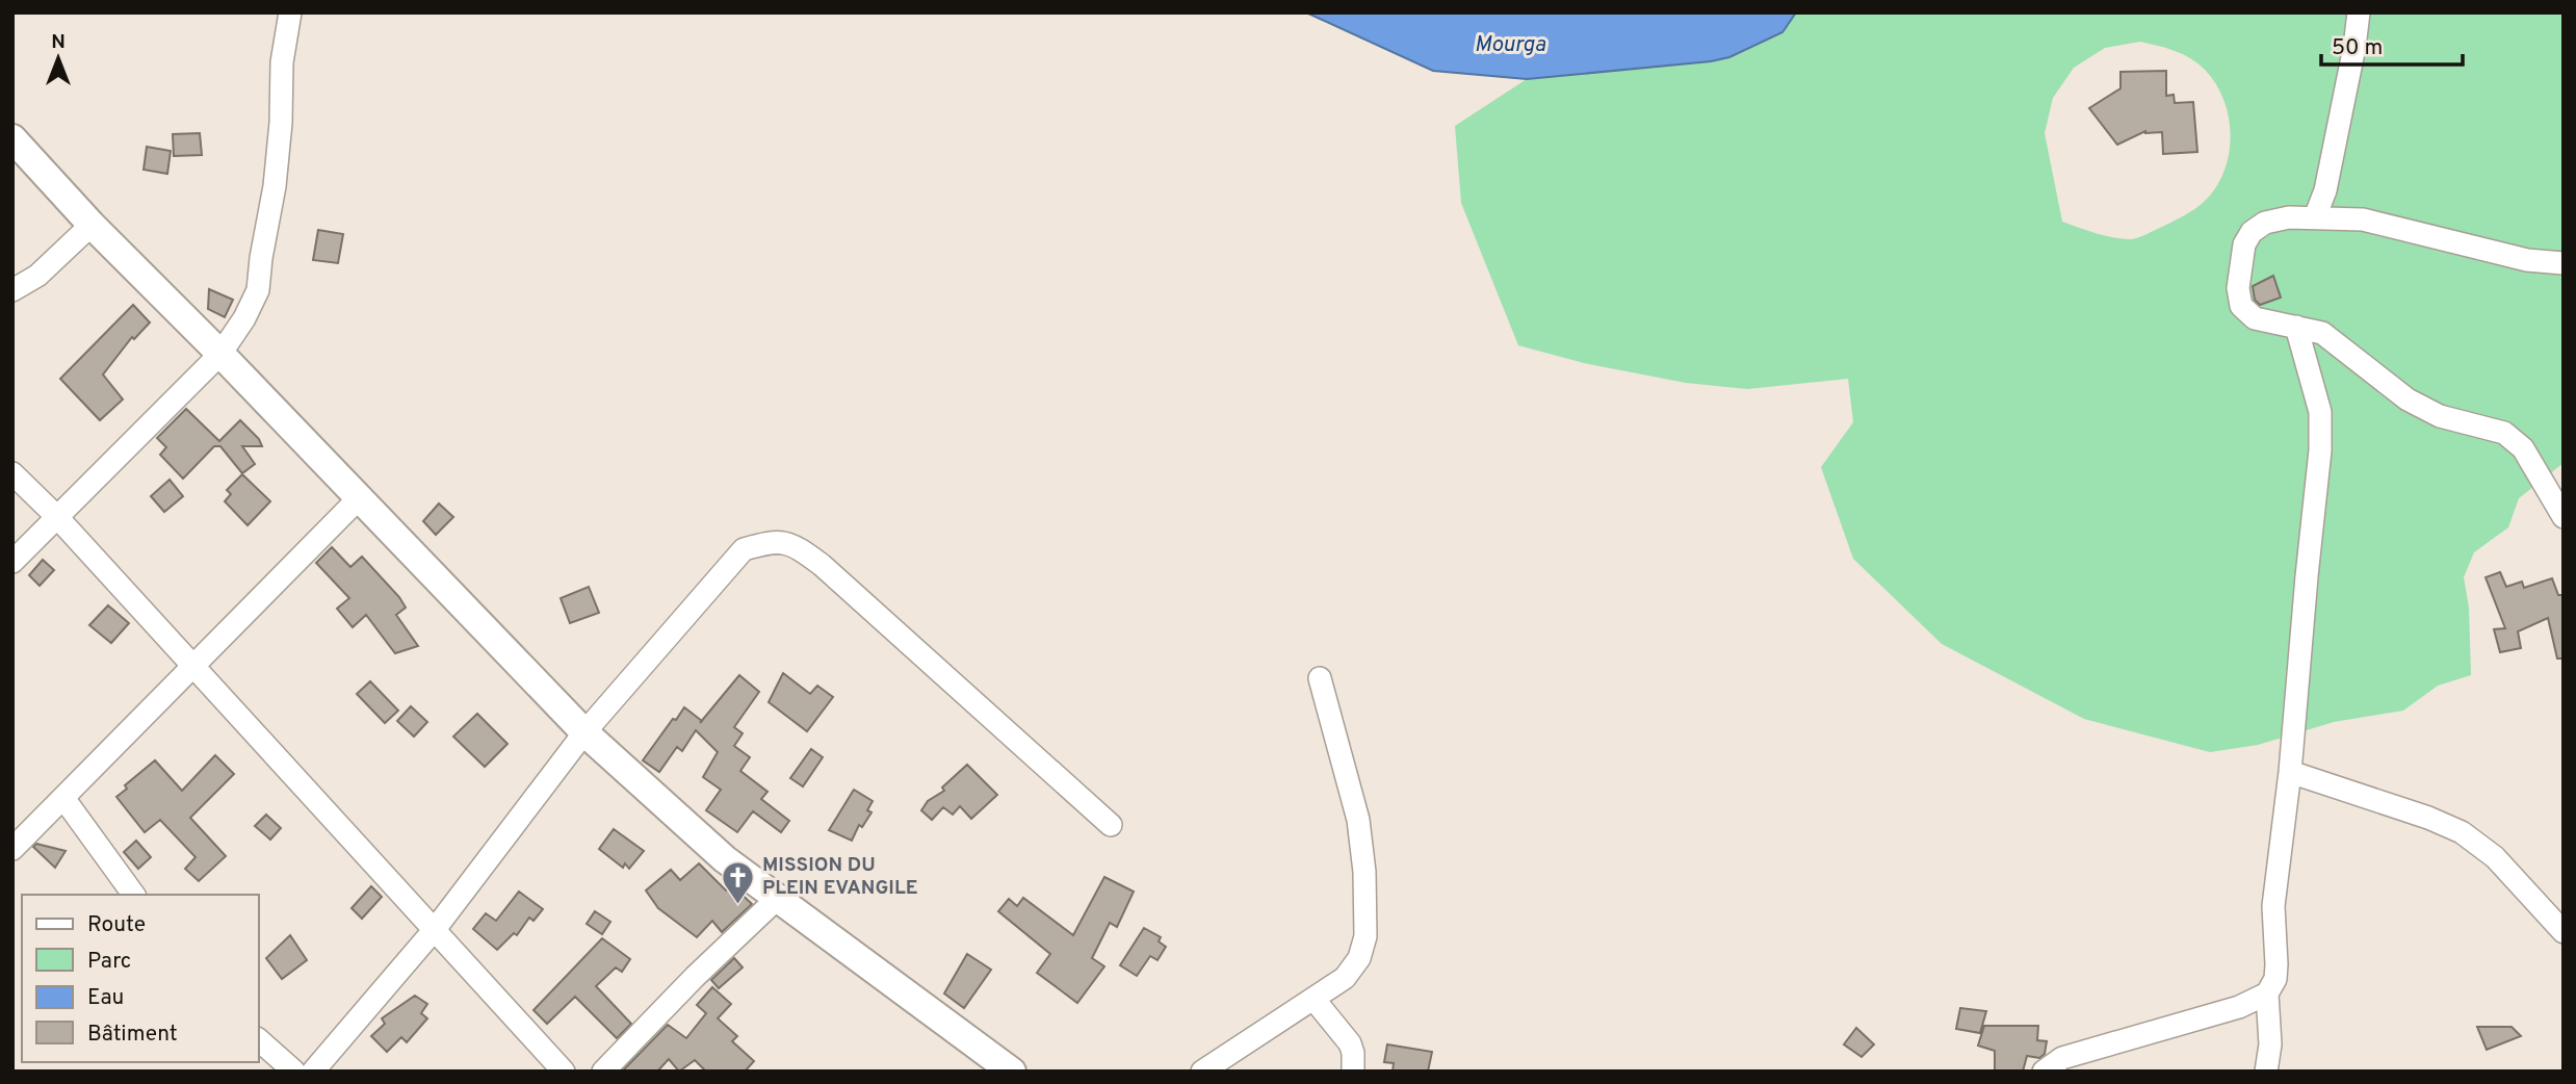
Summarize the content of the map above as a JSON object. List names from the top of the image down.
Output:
{
  "water": ["Mourga"],
  "places": {
    "church": ["MISSION DU PLEIN EVANGILE"]
  },
  "legend": [
    "Route",
    "Parc",
    "Eau",
    "Bâtiment"
  ],
  "scale_bar": "50 m",
  "north": "top"
}
